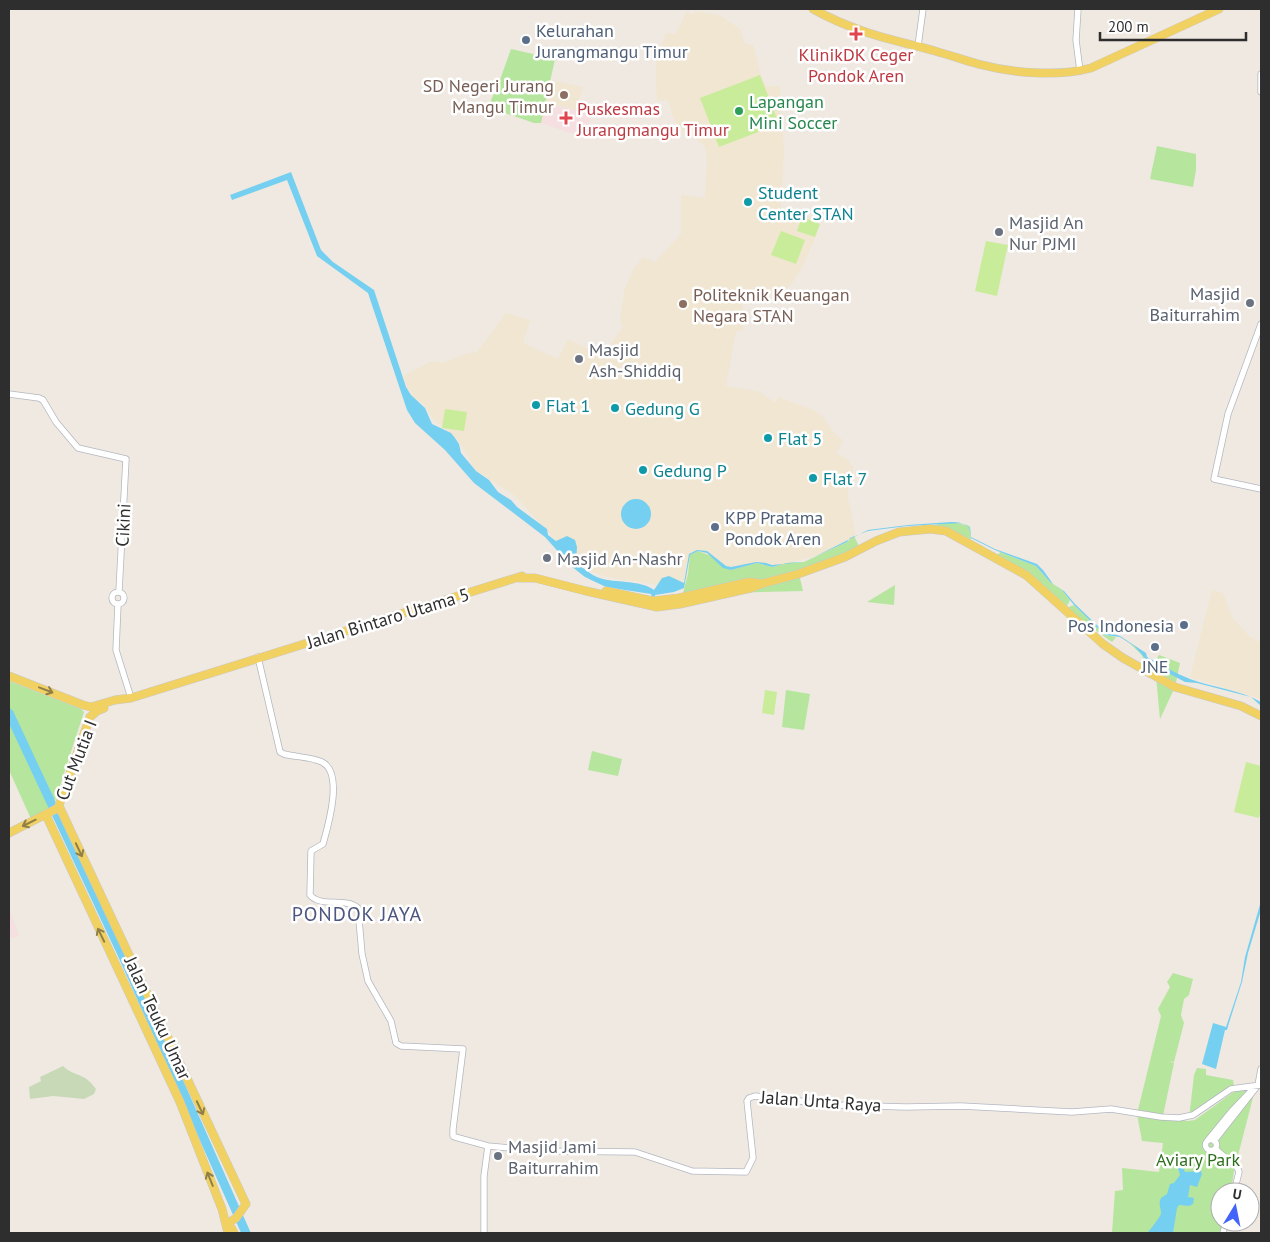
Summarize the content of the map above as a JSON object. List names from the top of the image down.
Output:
{
  "streets": {
    "main road": ["Jalan Bintaro Utama 5", "Cut Mutia I", "Jalan Teuku Umar"],
    "street": ["Cikini", "Jalan Unta Raya"]
  },
  "crossings": [
    ["Cikini", "Jalan Bintaro Utama 5"],
    ["Cikini", "Cut Mutia I"],
    ["Jalan Bintaro Utama 5", "Cut Mutia I"],
    ["Jalan Bintaro Utama 5", "Jalan Unta Raya"],
    ["Cut Mutia I", "Jalan Teuku Umar"]
  ],
  "districts": ["PONDOK JAYA"],
  "parks": ["Aviary Park"],
  "places": {
    "health": ["KlinikDK Ceger Pondok Aren", "Puskesmas Jurangmangu Timur"],
    "other": [
      "Kelurahan Jurangmangu Timur",
      "SD Negeri Jurang Mangu Timur",
      "Lapangan Mini Soccer",
      "Student Center STAN",
      "Masjid An Nur PJMI",
      "Masjid Baiturrahim",
      "Politeknik Keuangan Negara STAN",
      "Masjid Ash-Shiddiq",
      "Flat 1",
      "Gedung G",
      "Flat 5",
      "Gedung P",
      "Flat 7",
      "KPP Pratama Pondok Aren",
      "Masjid An-Nashr",
      "Pos Indonesia",
      "JNE",
      "Masjid Jami Baiturrahim"
    ]
  },
  "scale_bar": "200 m",
  "north": "top"
}
